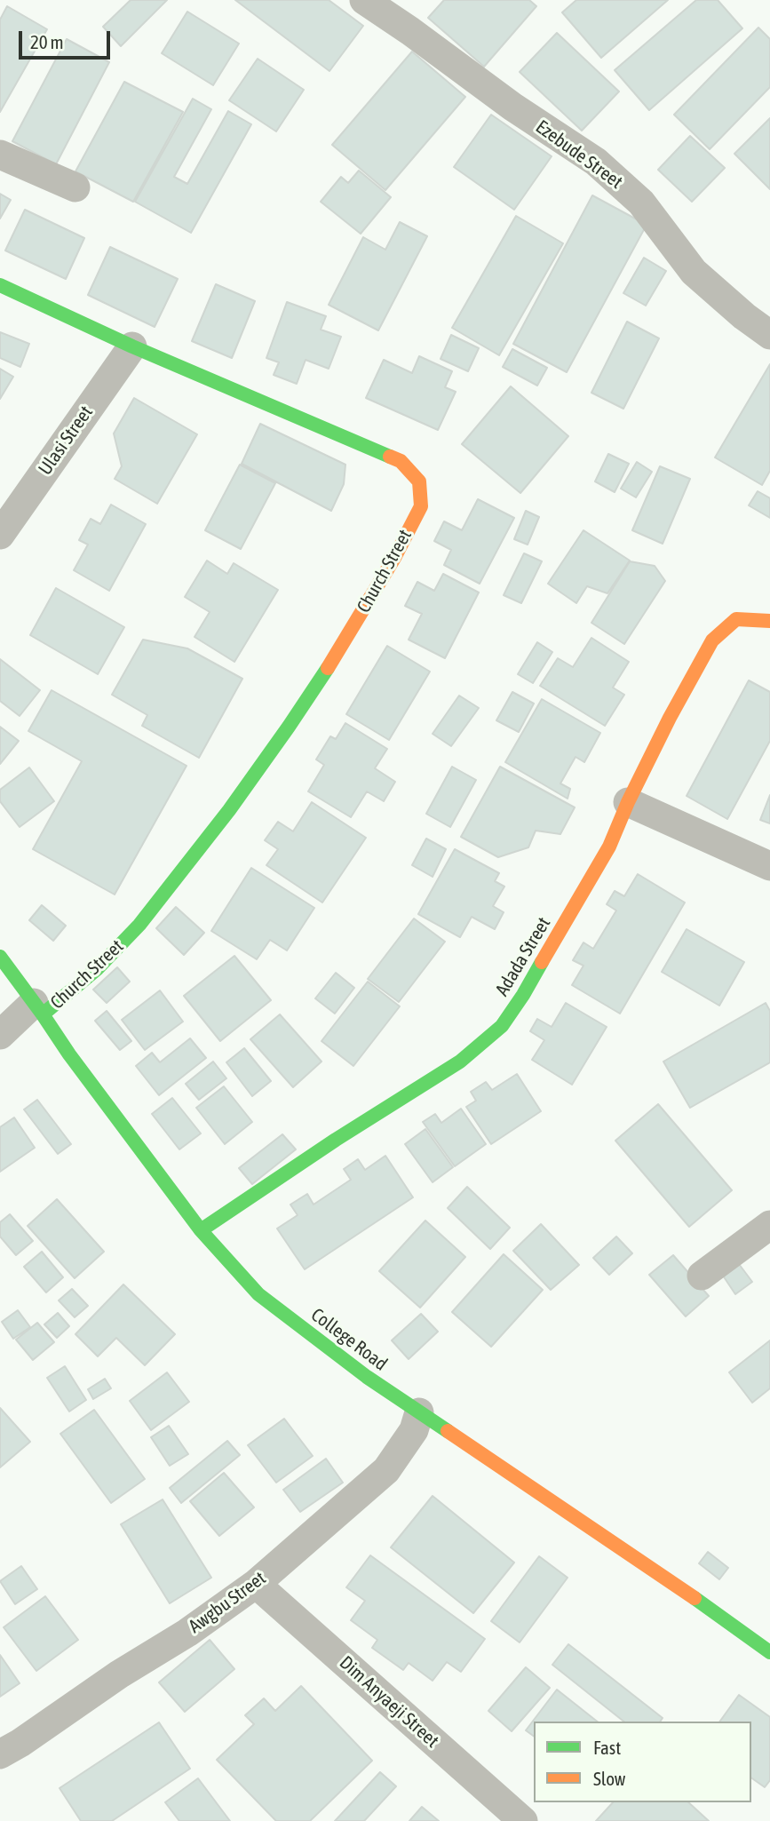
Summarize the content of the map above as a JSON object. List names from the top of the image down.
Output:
{
  "streets": {
    "street": [
      "Ezebude Street",
      "Ulasi Street",
      "Church Street",
      "Adada Street",
      "College Road",
      "Awgbu Street",
      "Dim Anyaeji Street"
    ]
  },
  "crossings": [
    ["Ulasi Street", "Church Street"],
    ["Church Street", "College Road"],
    ["Adada Street", "College Road"],
    ["College Road", "Awgbu Street"],
    ["Awgbu Street", "Dim Anyaeji Street"]
  ],
  "legend": ["Fast", "Slow"],
  "scale_bar": "20 m"
}
